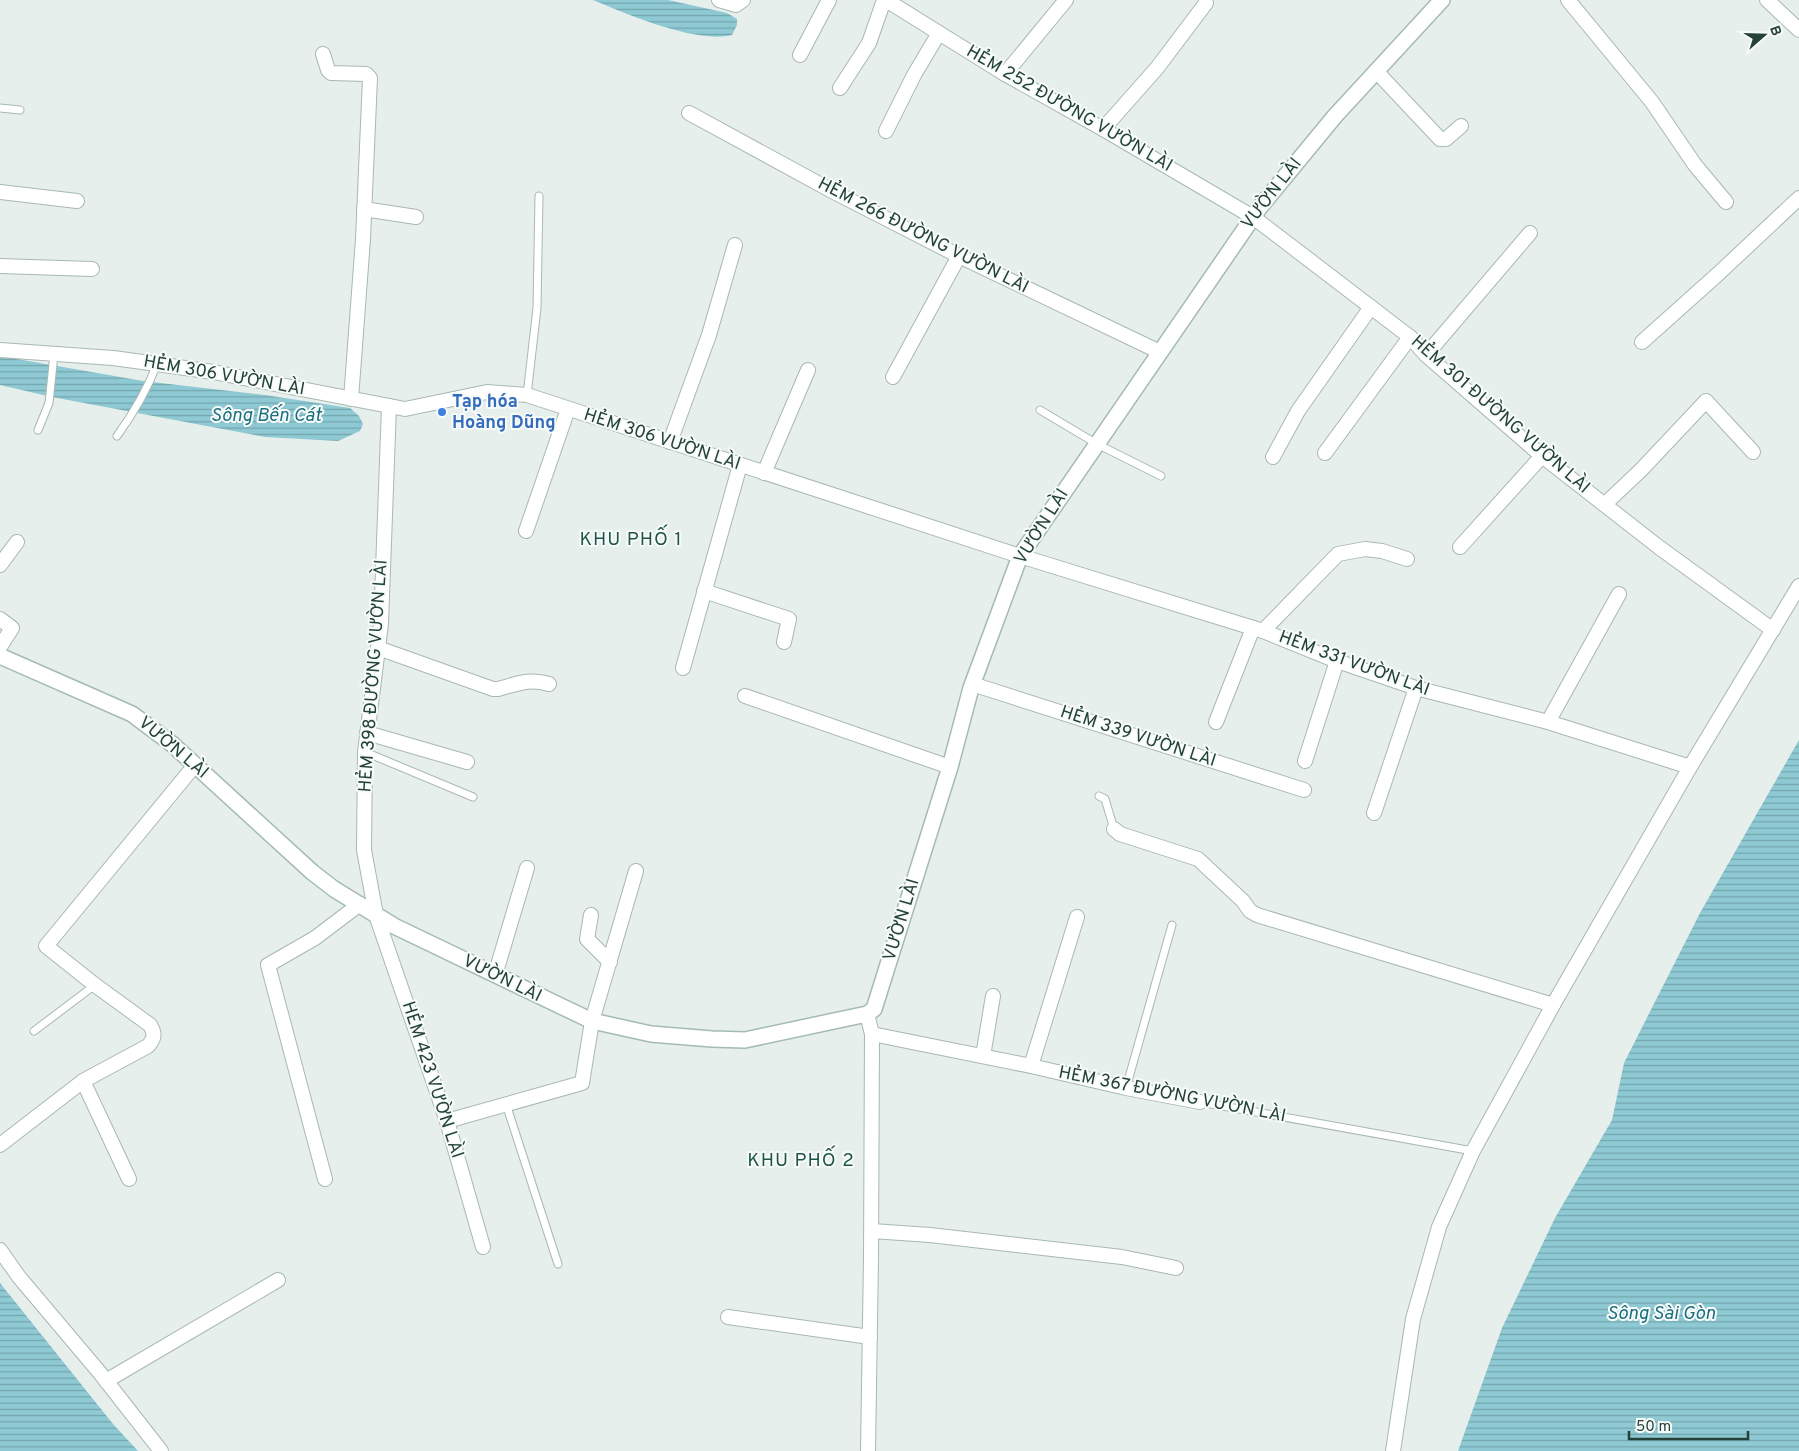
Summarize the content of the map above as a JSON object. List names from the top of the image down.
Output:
{
  "streets": {
    "main road": ["VƯỜN LÀI"],
    "street": [
      "HẺM 252 ĐƯỜNG VƯỜN LÀI",
      "HẺM 266 ĐƯỜNG VƯỜN LÀI",
      "HẺM 306 VƯỜN LÀI",
      "HẺM 301 ĐƯỜNG VƯỜN LÀI",
      "HẺM 331 VƯỜN LÀI",
      "HẺM 398 ĐƯỜNG VƯỜN LÀI",
      "HẺM 339 VƯỜN LÀI",
      "HẺM 423 VƯỜN LÀI",
      "HẺM 367 ĐƯỜNG VƯỜN LÀI"
    ]
  },
  "crossings": [
    ["HẺM 252 ĐƯỜNG VƯỜN LÀI", "VƯỜN LÀI"],
    ["HẺM 252 ĐƯỜNG VƯỜN LÀI", "HẺM 301 ĐƯỜNG VƯỜN LÀI"],
    ["VƯỜN LÀI", "HẺM 266 ĐƯỜNG VƯỜN LÀI"],
    ["VƯỜN LÀI", "HẺM 306 VƯỜN LÀI"],
    ["VƯỜN LÀI", "HẺM 301 ĐƯỜNG VƯỜN LÀI"],
    ["VƯỜN LÀI", "HẺM 331 VƯỜN LÀI"],
    ["VƯỜN LÀI", "HẺM 398 ĐƯỜNG VƯỜN LÀI"],
    ["VƯỜN LÀI", "HẺM 339 VƯỜN LÀI"],
    ["VƯỜN LÀI", "HẺM 423 VƯỜN LÀI"],
    ["HẺM 306 VƯỜN LÀI", "HẺM 331 VƯỜN LÀI"],
    ["HẺM 306 VƯỜN LÀI", "HẺM 398 ĐƯỜNG VƯỜN LÀI"],
    ["HẺM 398 ĐƯỜNG VƯỜN LÀI", "HẺM 423 VƯỜN LÀI"]
  ],
  "districts": ["KHU PHỐ 1", "KHU PHỐ 2"],
  "water": ["Sông Bến Cát", "Sông Sài Gòn"],
  "places": ["Tạp hóa Hoàng Dũng"],
  "scale_bar": "50 m",
  "north": "right"
}
